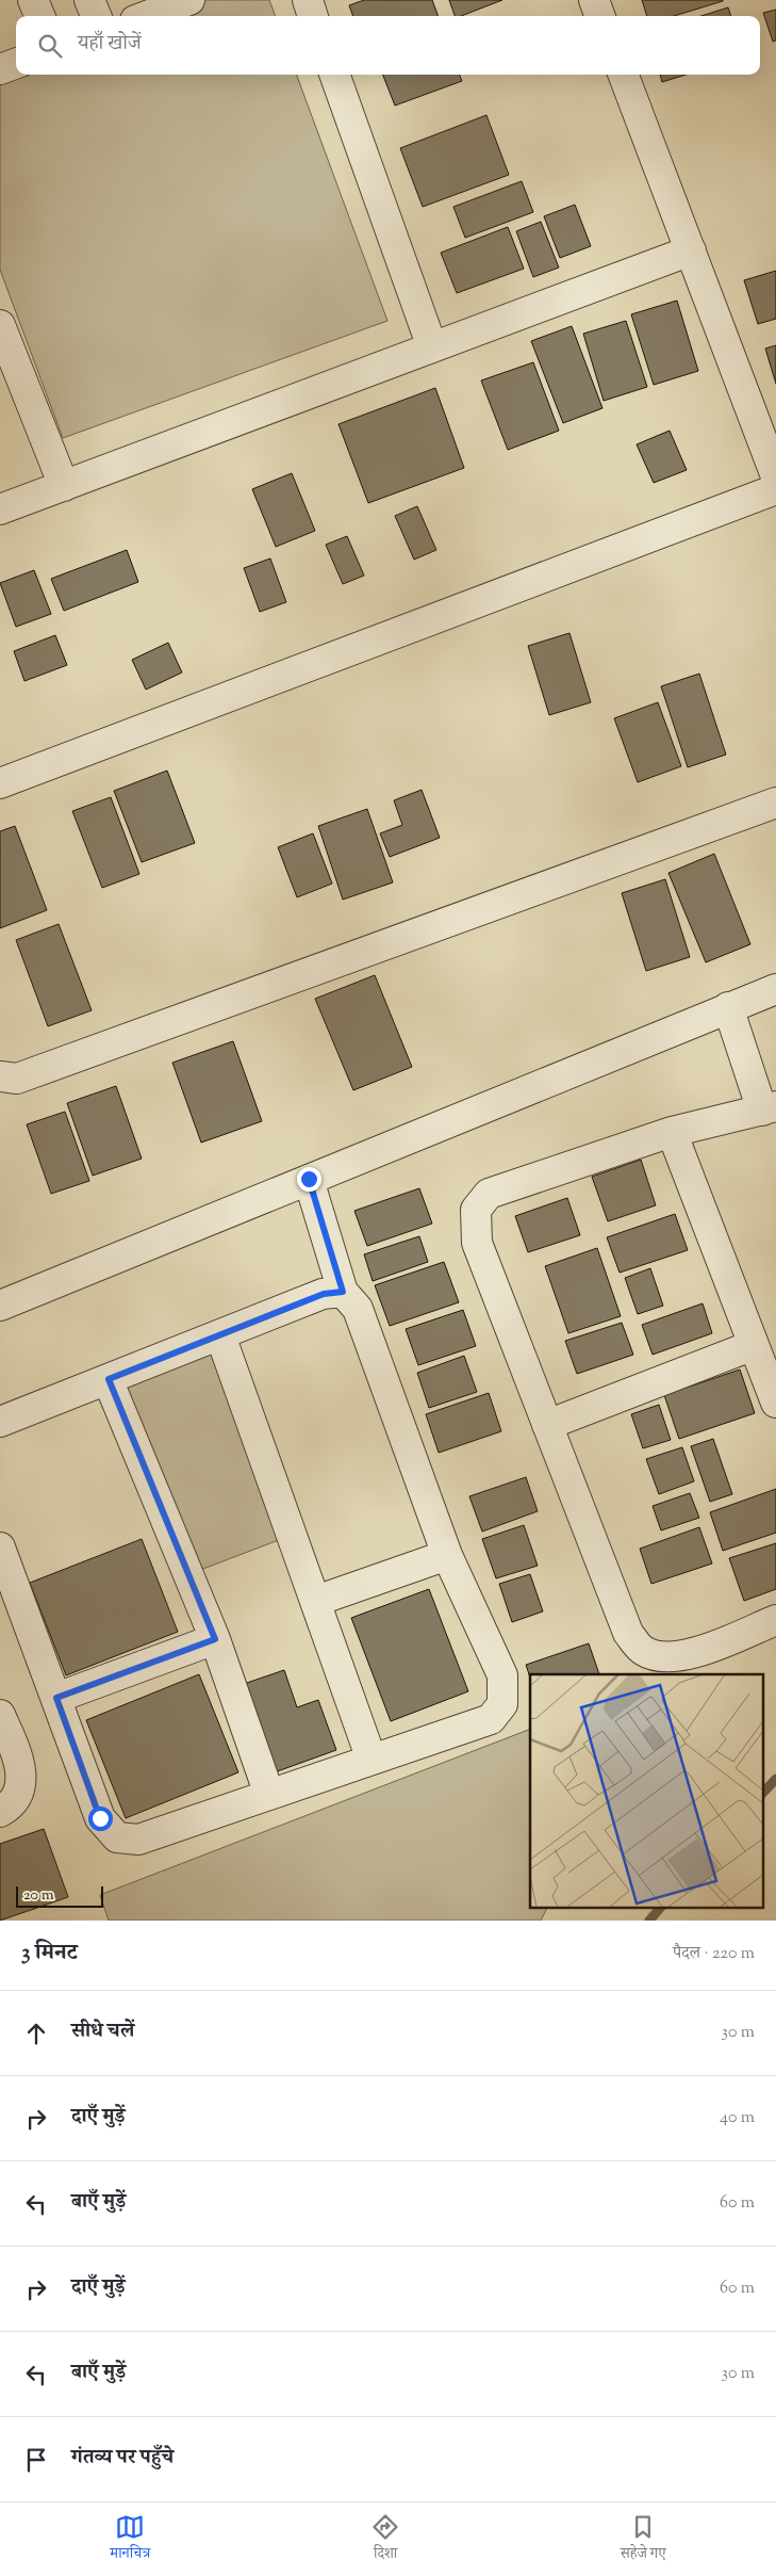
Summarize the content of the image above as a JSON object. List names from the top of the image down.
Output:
{
  "scale_bar": "20 m",
  "page": {
    "search": "यहाँ खोजें",
    "scale": "20 m",
    "heading": ["3 मिनट", "पैदल · 220 m"],
    "list": [
      ["सीधे चलें", "30 m"],
      ["दाएँ मुड़ें", "40 m"],
      ["बाएँ मुड़ें", "60 m"],
      ["दाएँ मुड़ें", "60 m"],
      ["बाएँ मुड़ें", "30 m"],
      "गंतव्य पर पहुँचे"
    ],
    "nav": ["मानचित्र", "दिशा", "सहेजे गए"]
  }
}
